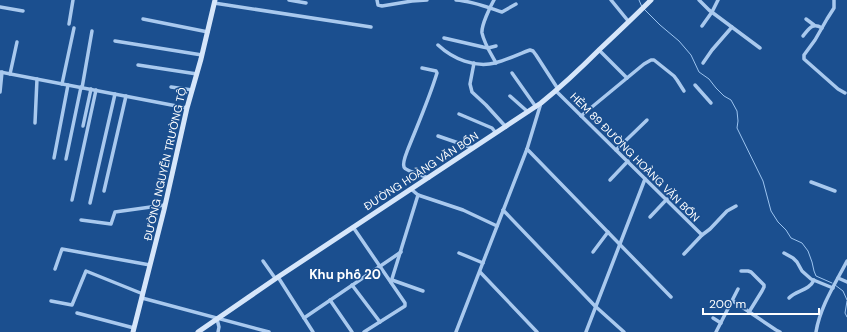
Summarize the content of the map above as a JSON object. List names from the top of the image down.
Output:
{
  "streets": {
    "main road": ["ĐƯỜNG NGUYỄN TRƯỜNG TỘ", "ĐƯỜNG HOÀNG VĂN BỔN"],
    "street": ["HẺM 89 ĐƯỜNG HOÀNG VĂN BỔN"]
  },
  "crossings": [
    ["HẺM 89 ĐƯỜNG HOÀNG VĂN BỔN", "ĐƯỜNG HOÀNG VĂN BỔN"]
  ],
  "districts": ["Khu phố 20"],
  "scale_bar": "200 m"
}
